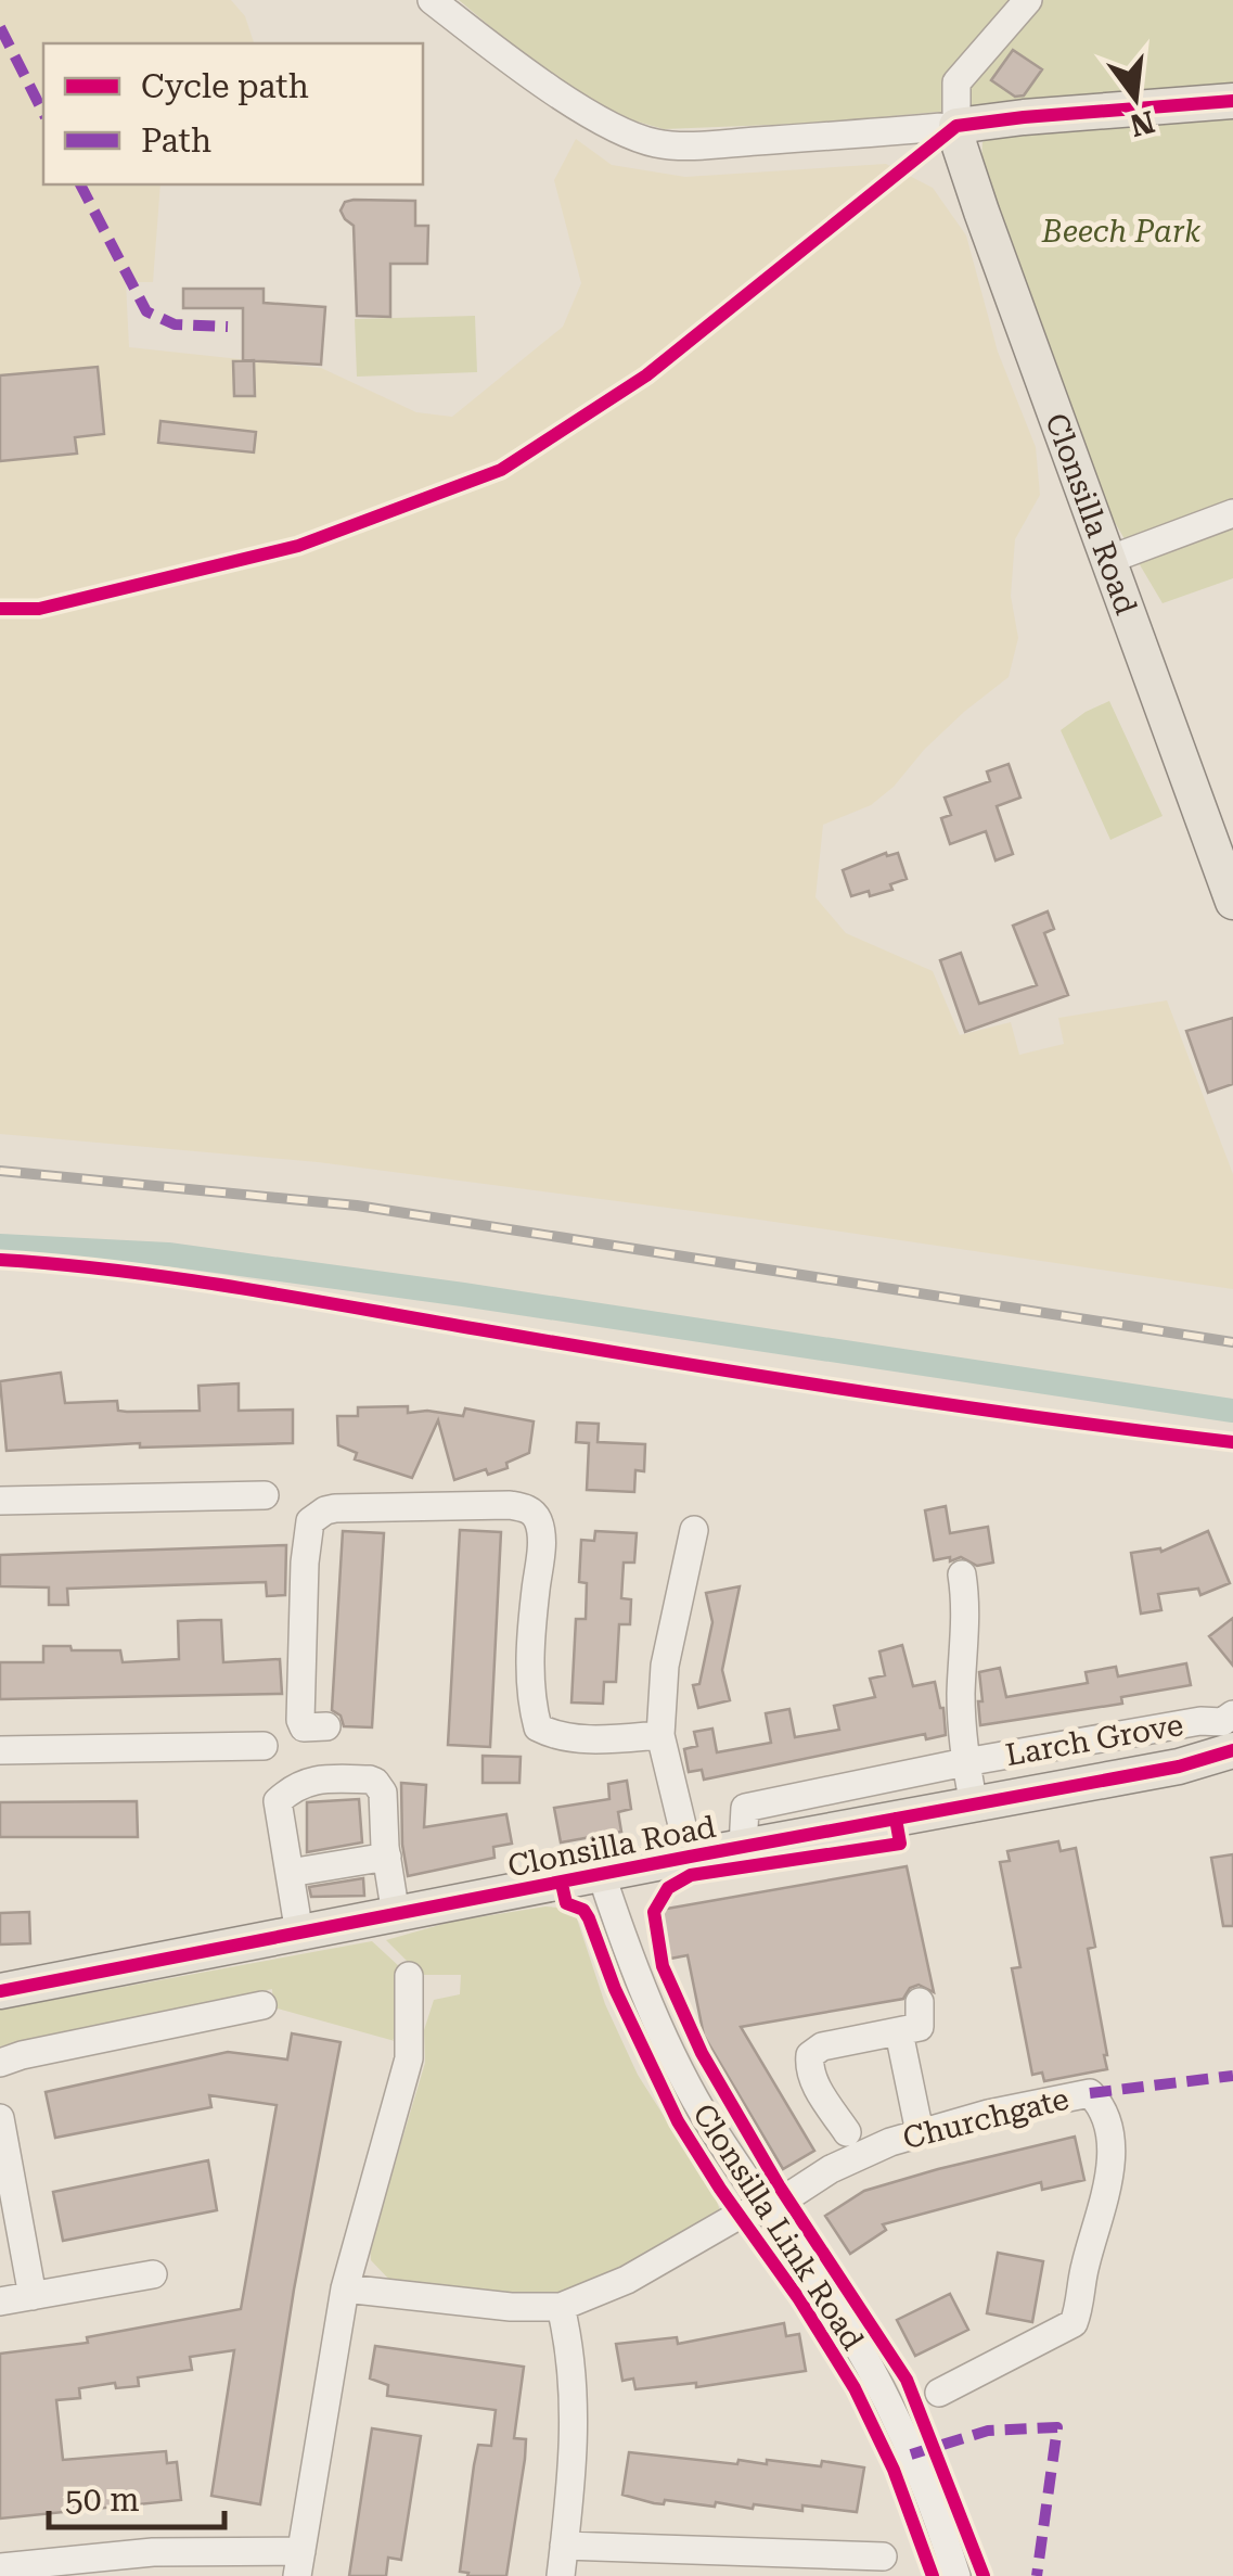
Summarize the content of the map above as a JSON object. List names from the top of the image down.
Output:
{
  "streets": {
    "main road": ["Clonsilla Road"],
    "street": ["Larch Grove", "Churchgate", "Clonsilla Link Road"]
  },
  "crossings": [
    ["Clonsilla Road", "Larch Grove"],
    ["Clonsilla Road", "Clonsilla Link Road"],
    ["Churchgate", "Clonsilla Link Road"]
  ],
  "parks": ["Beech Park"],
  "legend": ["Cycle path", "Path"],
  "scale_bar": "50 m",
  "north": "bottom"
}
